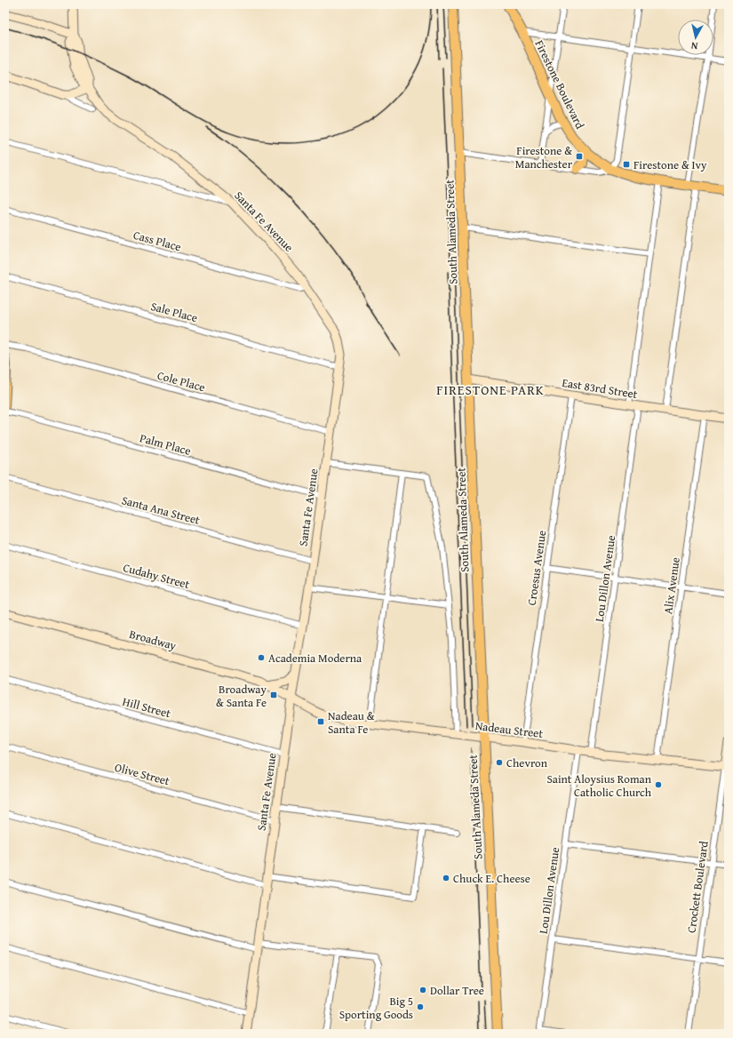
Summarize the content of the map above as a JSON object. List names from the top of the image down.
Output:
{
  "streets": {
    "main road": [
      "Firestone Boulevard",
      "Santa Fe Avenue",
      "South Alameda Street",
      "East 83rd Street",
      "Broadway",
      "Nadeau Street",
      "Crockett Boulevard"
    ],
    "street": [
      "Cass Place",
      "Sale Place",
      "Cole Place",
      "Palm Place",
      "Santa Ana Street",
      "Croesus Avenue",
      "Cudahy Street",
      "Lou Dillon Avenue",
      "Alix Avenue",
      "Hill Street",
      "Olive Street"
    ]
  },
  "crossings": [
    ["Santa Fe Avenue", "Cass Place"],
    ["Santa Fe Avenue", "Sale Place"],
    ["Santa Fe Avenue", "Cole Place"],
    ["Santa Fe Avenue", "Palm Place"],
    ["Santa Fe Avenue", "Santa Ana Street"],
    ["Santa Fe Avenue", "Cudahy Street"],
    ["Santa Fe Avenue", "Broadway"],
    ["Santa Fe Avenue", "Hill Street"],
    ["Santa Fe Avenue", "Nadeau Street"],
    ["Santa Fe Avenue", "Olive Street"],
    ["South Alameda Street", "East 83rd Street"],
    ["South Alameda Street", "Nadeau Street"],
    ["East 83rd Street", "Croesus Avenue"],
    ["East 83rd Street", "Lou Dillon Avenue"],
    ["East 83rd Street", "Alix Avenue"],
    ["Croesus Avenue", "Nadeau Street"],
    ["Lou Dillon Avenue", "Nadeau Street"],
    ["Alix Avenue", "Nadeau Street"],
    ["Broadway", "Nadeau Street"],
    ["Nadeau Street", "Crockett Boulevard"]
  ],
  "districts": ["FIRESTONE PARK"],
  "places": {
    "transit": [
      "Firestone & Manchester",
      "Firestone & Ivy",
      "Broadway & Santa Fe",
      "Nadeau & Santa Fe"
    ],
    "other": [
      "Academia Moderna",
      "Chevron",
      "Saint Aloysius Roman Catholic Church",
      "Chuck E. Cheese",
      "Dollar Tree",
      "Big 5 Sporting Goods"
    ]
  },
  "north": "bottom"
}
